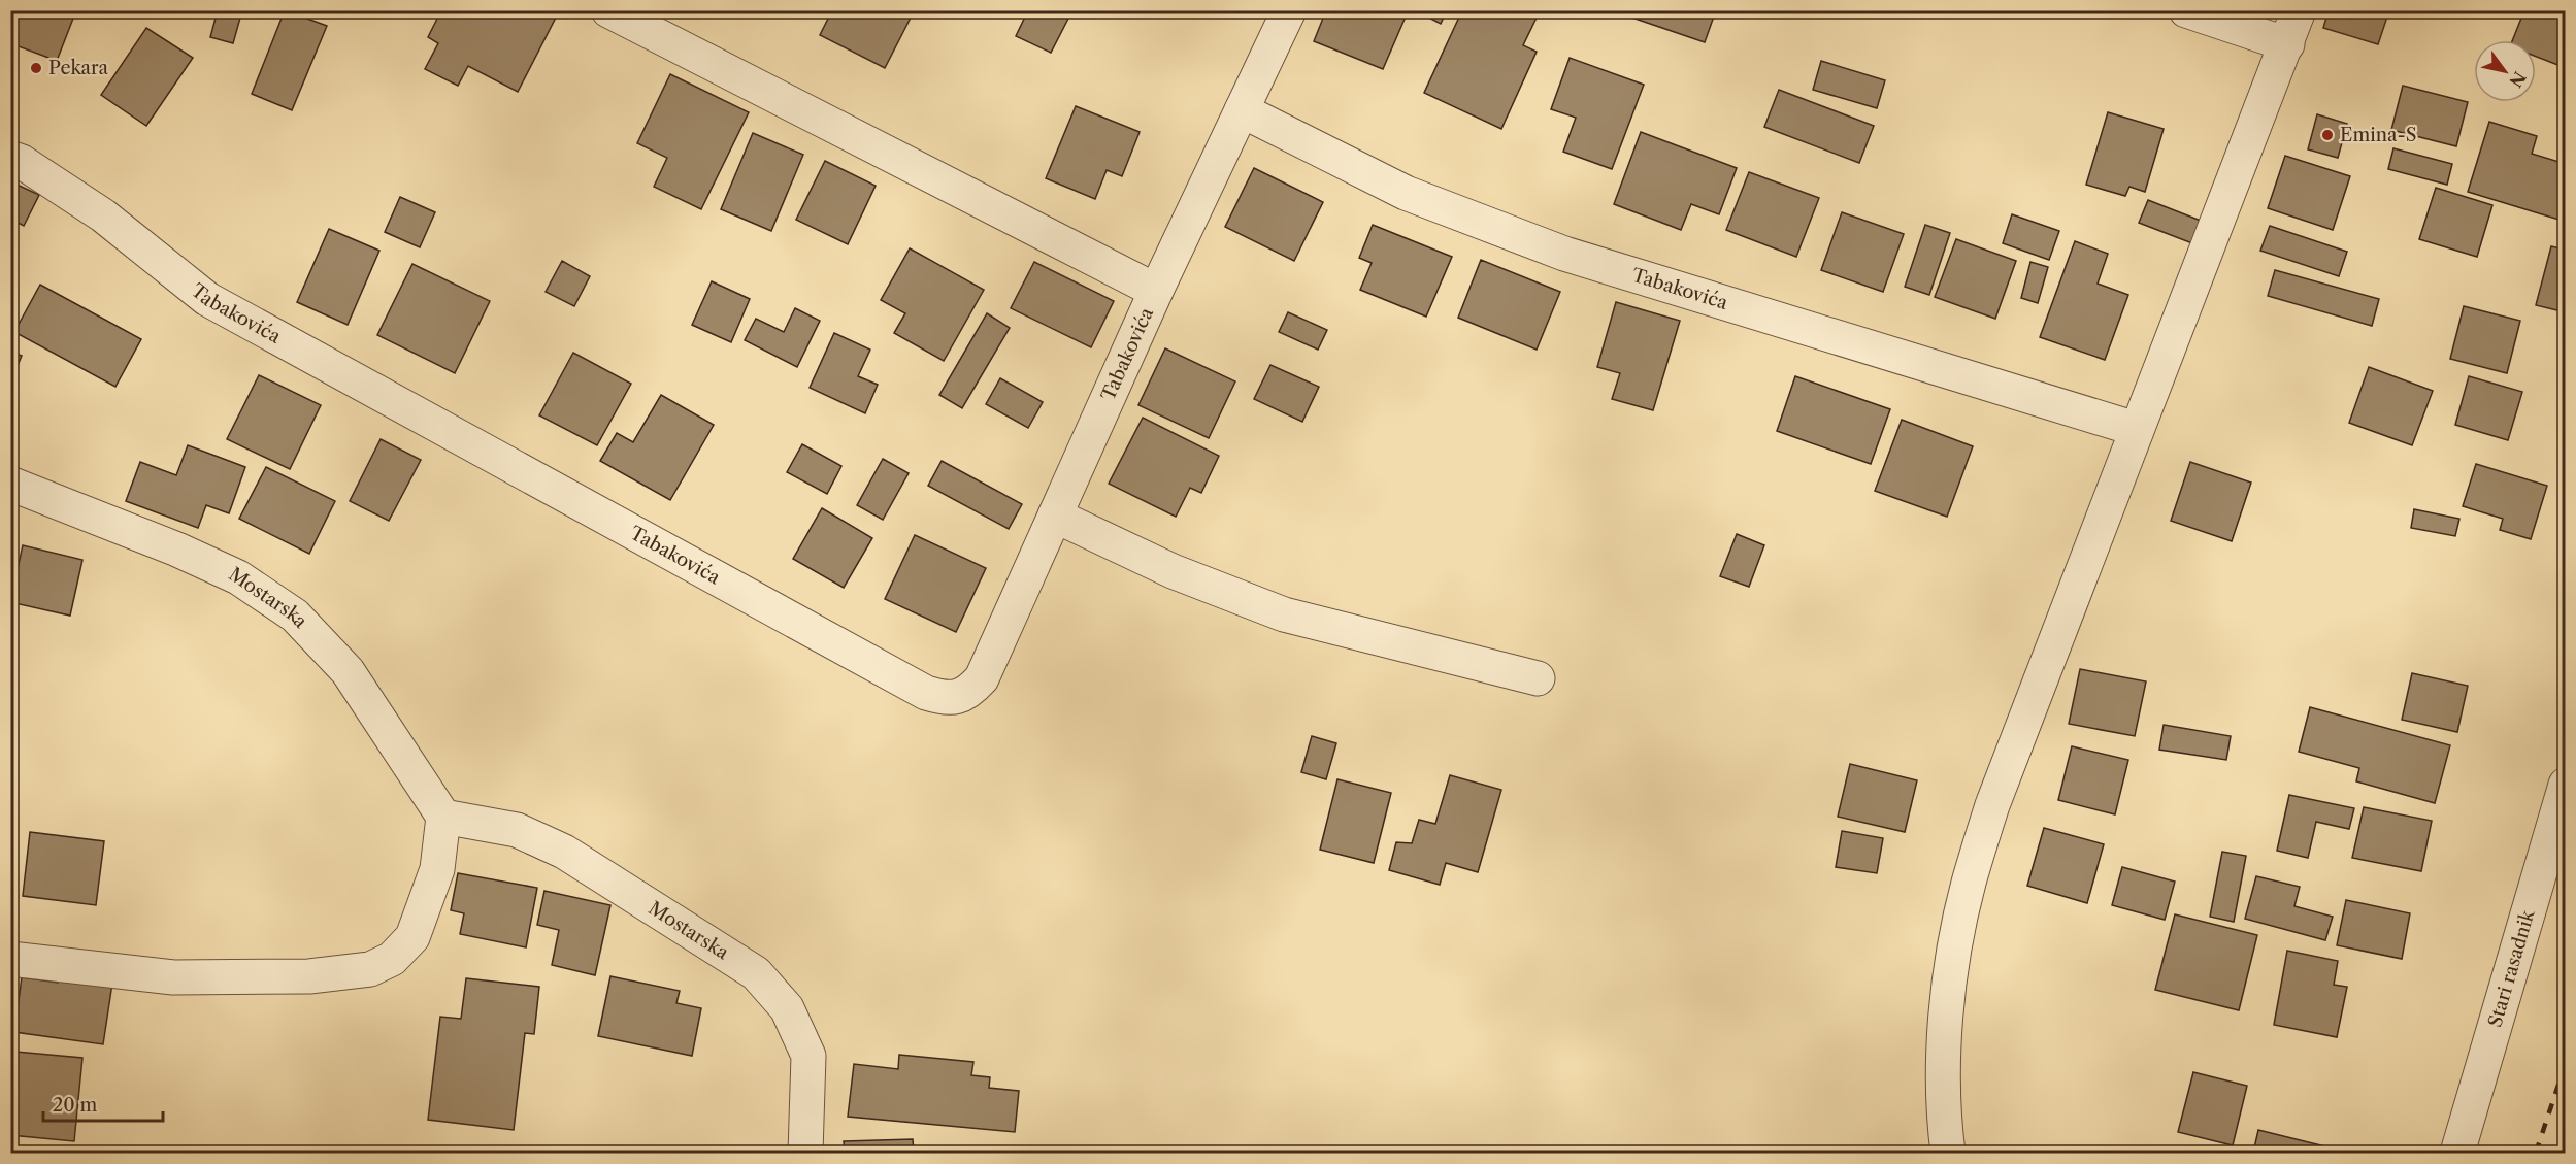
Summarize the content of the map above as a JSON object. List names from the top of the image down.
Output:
{
  "streets": {
    "street": ["Tabakovića", "Mostarska", "Stari rasadnik"]
  },
  "places": ["Pekara", "Emina-S"],
  "scale_bar": "20 m",
  "north": "bottom right"
}
